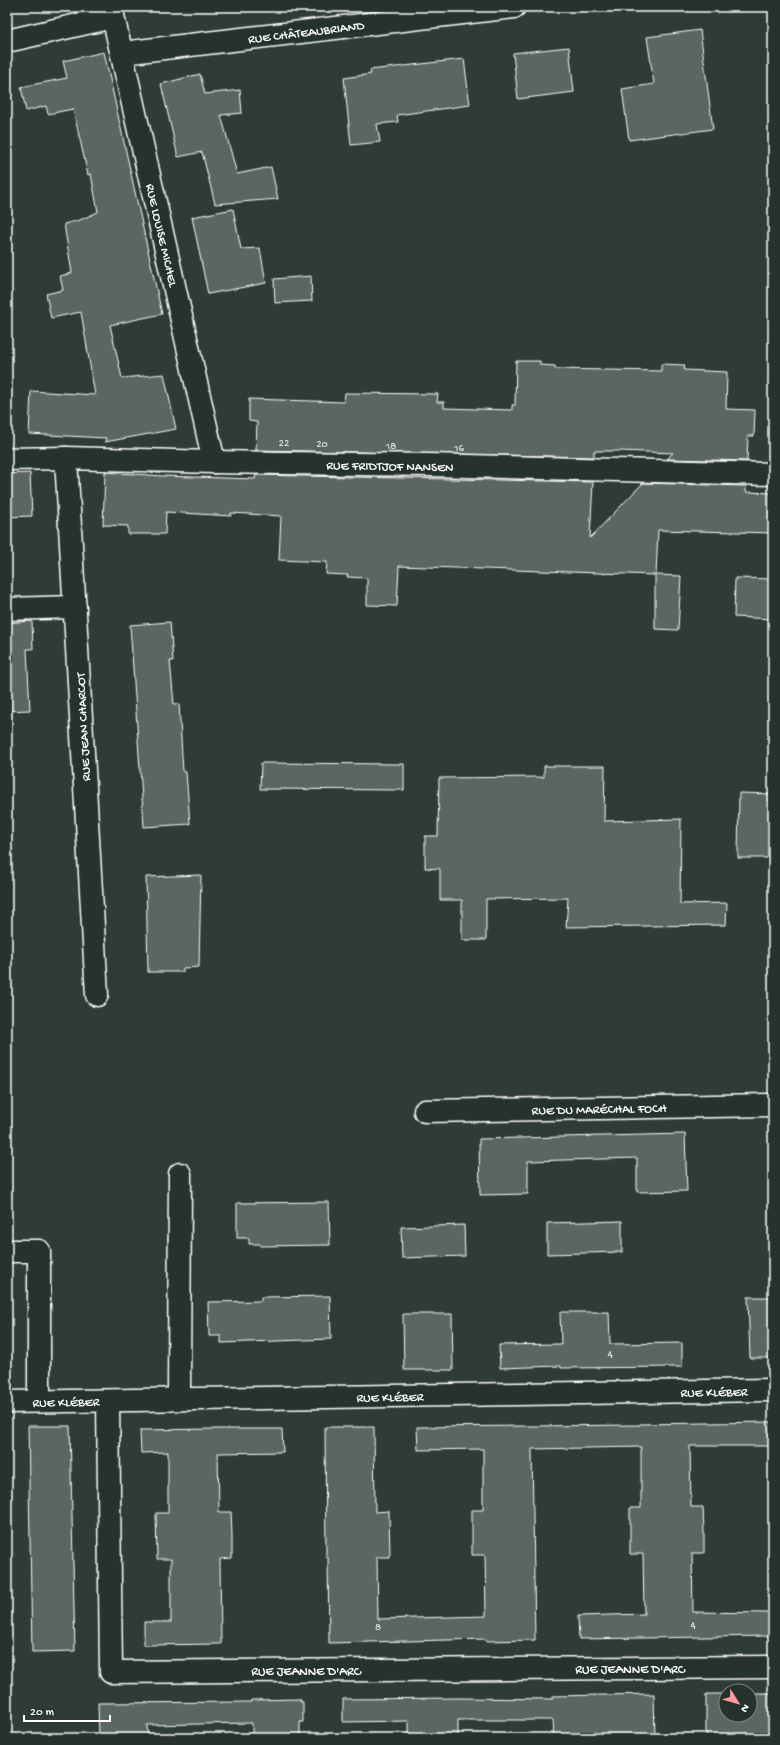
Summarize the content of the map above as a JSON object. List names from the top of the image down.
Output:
{
  "streets": {
    "street": [
      "RUE CHÂTEAUBRIAND",
      "RUE LOUISE MICHEL",
      "RUE FRIDTJOF NANSEN",
      "RUE JEAN CHARCOT",
      "RUE DU MARÉCHAL FOCH",
      "RUE KLÉBER",
      "RUE JEANNE D'ARC"
    ]
  },
  "crossings": [
    ["RUE CHÂTEAUBRIAND", "RUE LOUISE MICHEL"],
    ["RUE LOUISE MICHEL", "RUE FRIDTJOF NANSEN"],
    ["RUE FRIDTJOF NANSEN", "RUE JEAN CHARCOT"],
    ["RUE KLÉBER", "RUE JEANNE D'ARC"]
  ],
  "house_numbers": [
    "22",
    "20",
    "18",
    "16",
    "4",
    "4",
    "8"
  ],
  "scale_bar": "20 m",
  "north": "bottom right"
}
